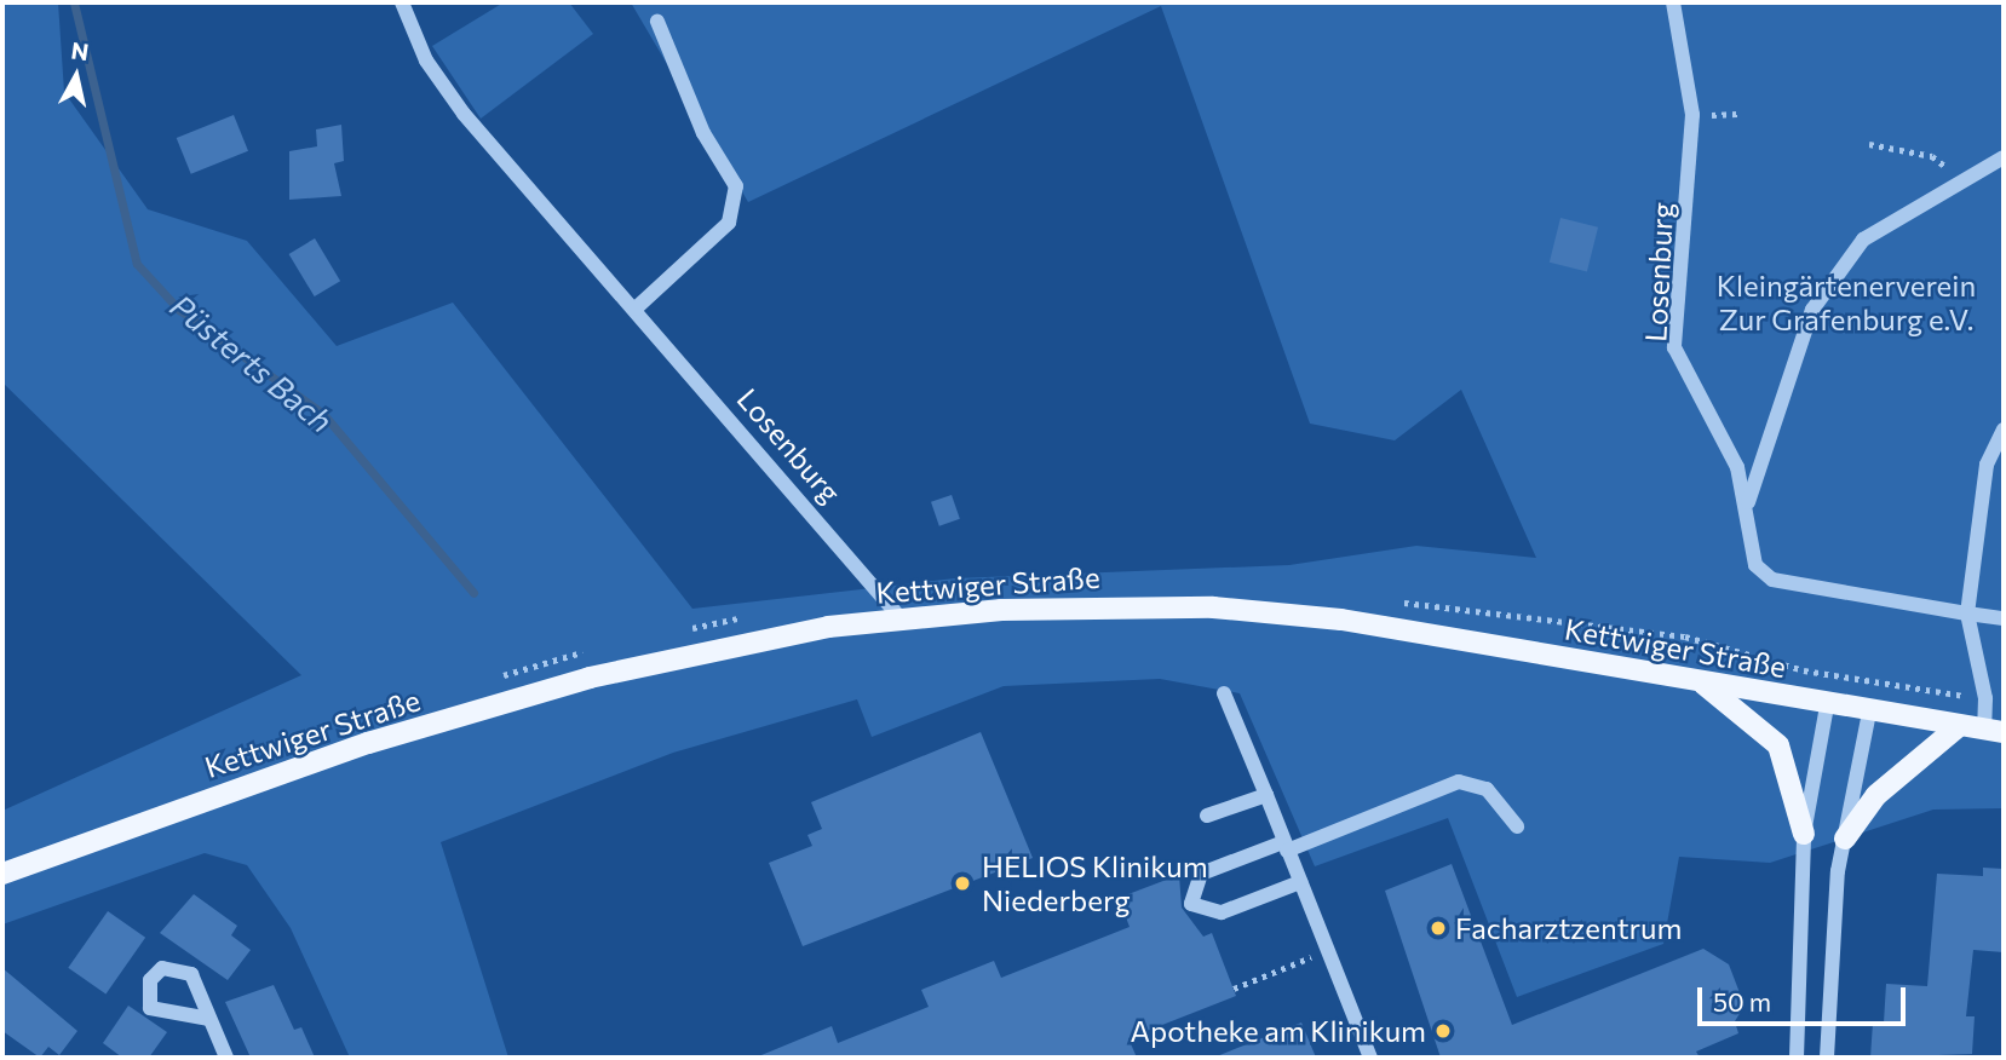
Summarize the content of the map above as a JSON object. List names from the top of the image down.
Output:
{
  "streets": {
    "main road": ["Kettwiger Straße"],
    "street": ["Losenburg"]
  },
  "crossings": [
    ["Losenburg", "Kettwiger Straße"]
  ],
  "water": ["Püsterts Bach"],
  "parks": ["Kleingärtenerverein Zur Grafenburg e.V."],
  "places": ["HELIOS Klinikum Niederberg", "Facharztzentrum", "Apotheke am Klinikum"],
  "scale_bar": "50 m",
  "north": "top"
}
